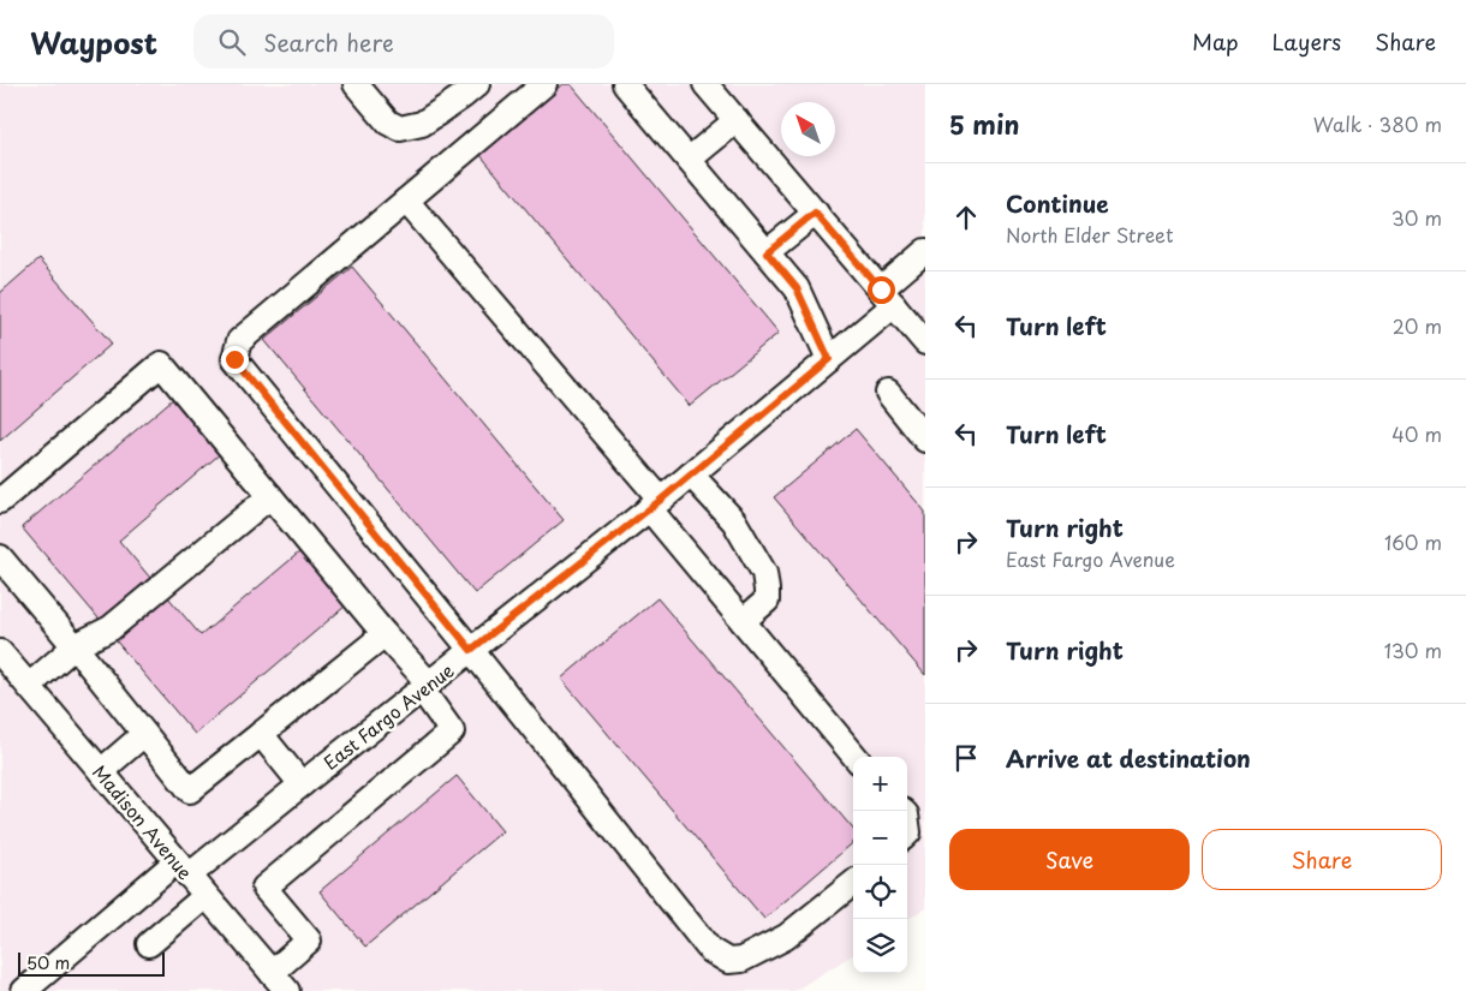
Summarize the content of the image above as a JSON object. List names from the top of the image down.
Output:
{
  "streets": {
    "street": ["East Fargo Avenue", "Madison Avenue"]
  },
  "crossings": [
    ["East Fargo Avenue", "Madison Avenue"]
  ],
  "scale_bar": "50 m",
  "north": "top left",
  "page": {
    "header": "Waypost",
    "search": "Search here",
    "nav": ["Map", "Layers", "Share"],
    "heading": ["5 min", "Walk · 380 m"],
    "list": [
      ["Continue", "North Elder Street", "30 m"],
      ["Turn left", "20 m"],
      ["Turn left", "40 m"],
      ["Turn right", "East Fargo Avenue", "160 m"],
      ["Turn right", "130 m"],
      "Arrive at destination"
    ],
    "map_buttons": ["+", "−"],
    "buttons": ["Save", "Share"],
    "scale": "50 m"
  }
}
